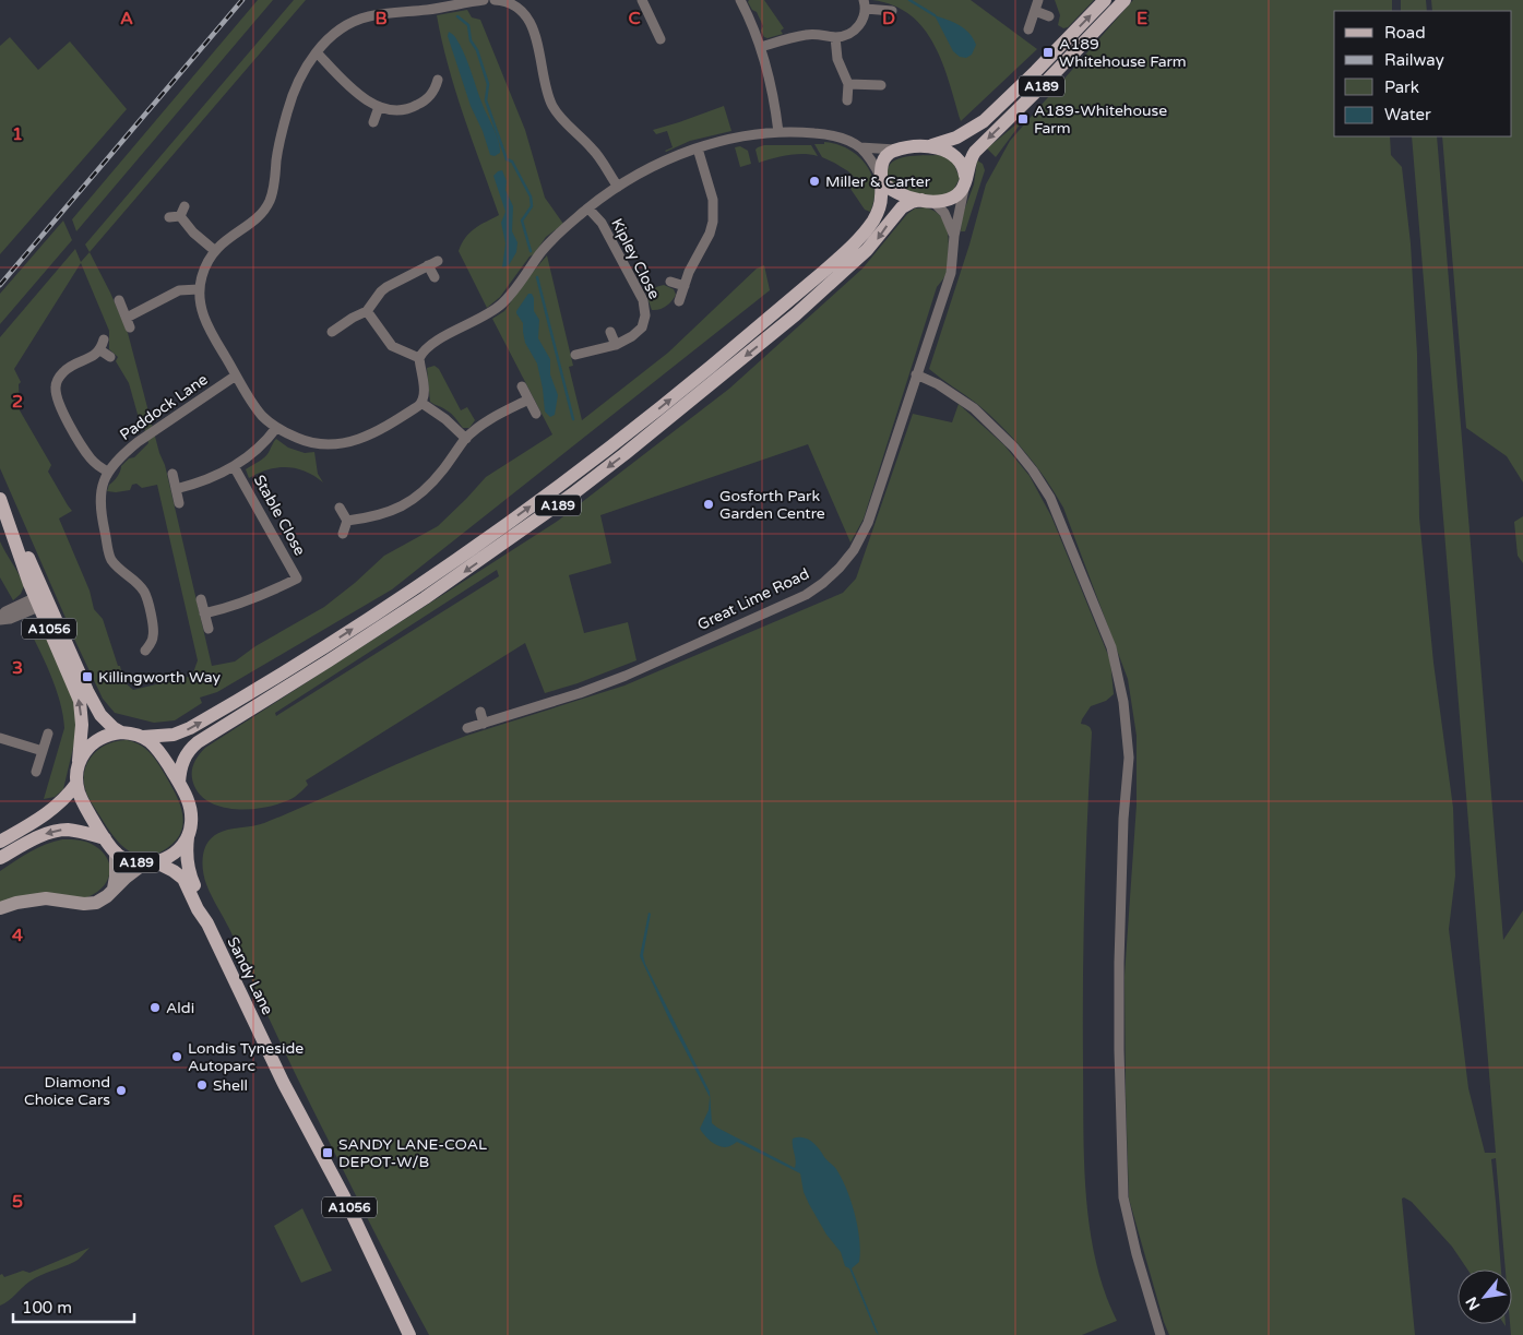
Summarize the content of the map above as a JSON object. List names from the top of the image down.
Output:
{
  "streets": {
    "main road": ["A189", "A1056", "Sandy Lane"],
    "street": [
      "Kipley Close",
      "Paddock Lane",
      "Stable Close",
      "Great Lime Road"
    ]
  },
  "crossings": [
    ["A189", "Great Lime Road"],
    ["A189", "A1056"],
    ["A189", "Sandy Lane"],
    ["A1056", "Sandy Lane"]
  ],
  "places": {
    "transit": [
      "A189 Whitehouse Farm",
      "A189-Whitehouse Farm",
      "Killingworth Way",
      "SANDY LANE-COAL DEPOT-W/B"
    ],
    "other": [
      "Miller & Carter",
      "Gosforth Park Garden Centre",
      "Aldi",
      "Londis Tyneside Autoparc",
      "Shell",
      "Diamond Choice Cars"
    ]
  },
  "legend": [
    "Road",
    "Railway",
    "Park",
    "Water"
  ],
  "scale_bar": "100 m",
  "north": "bottom left",
  "grid": {
    "columns": [
      "A",
      "B",
      "C",
      "D",
      "E"
    ],
    "rows": [
      "1",
      "2",
      "3",
      "4",
      "5"
    ]
  }
}
